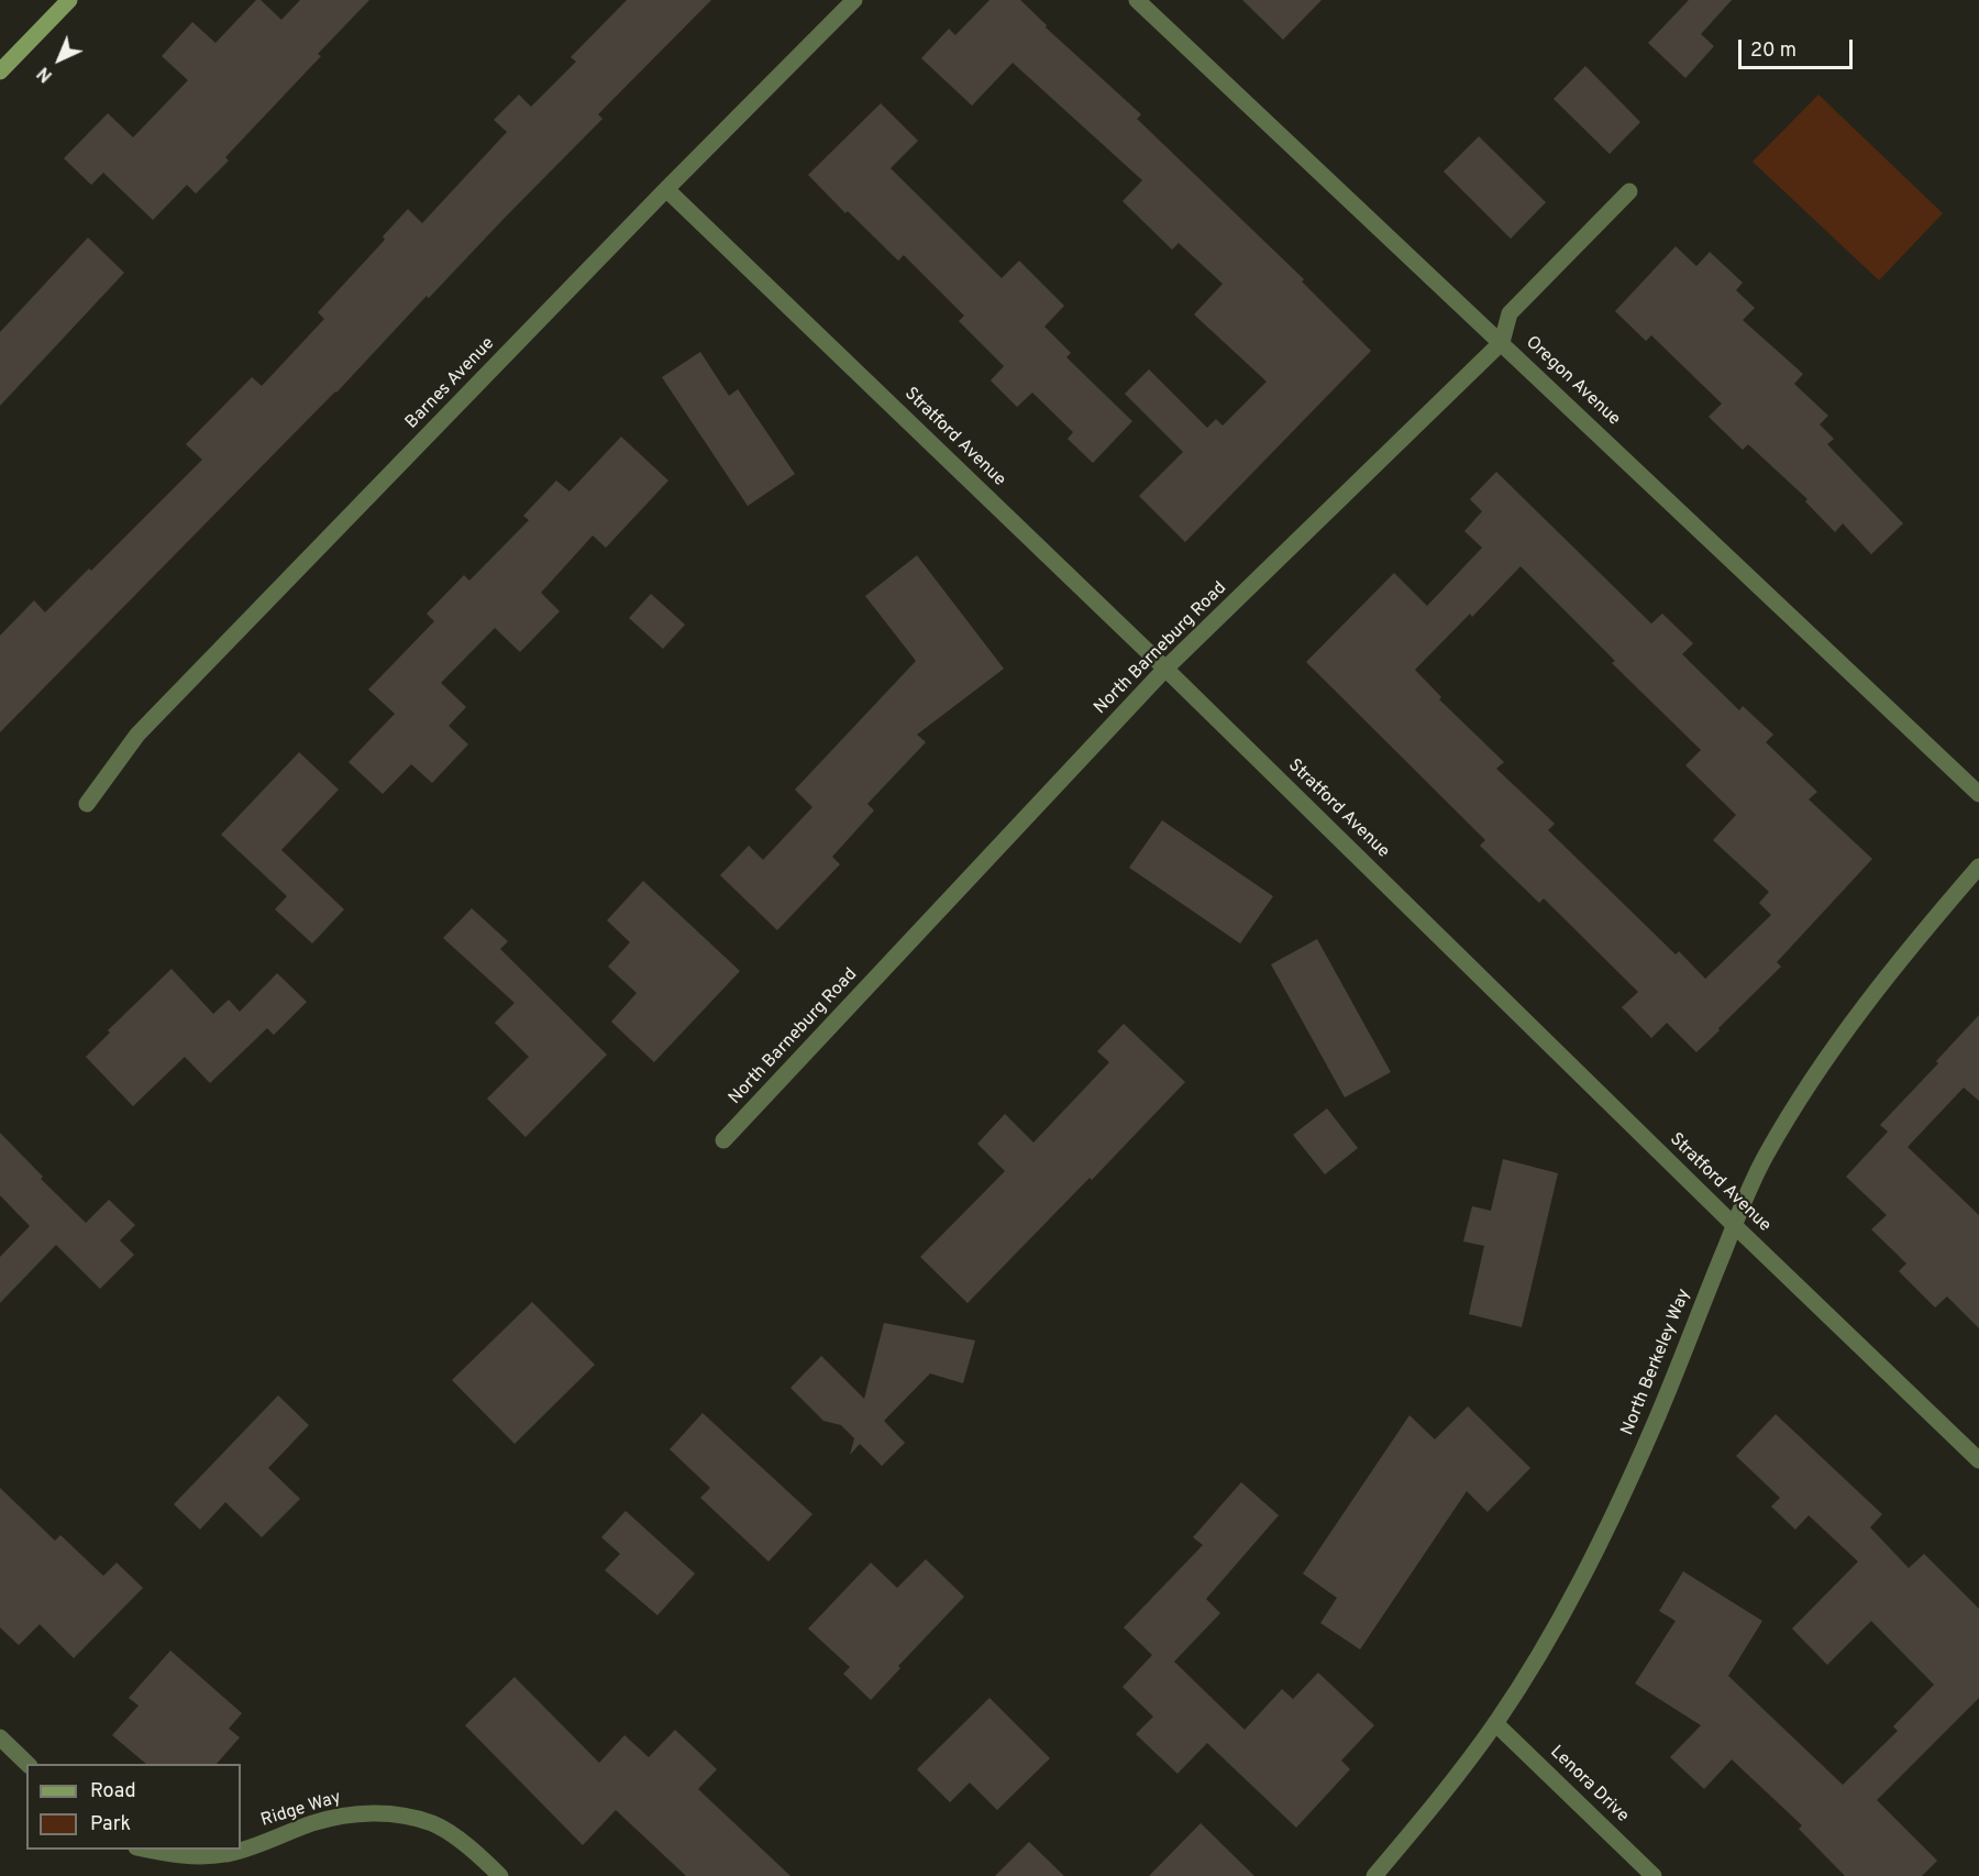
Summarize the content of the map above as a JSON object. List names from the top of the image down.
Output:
{
  "streets": {
    "street": [
      "Oregon Avenue",
      "Barnes Avenue",
      "Stratford Avenue",
      "North Barneburg Road",
      "North Berkeley Way",
      "Lenora Drive",
      "Ridge Way"
    ]
  },
  "crossings": [
    ["Oregon Avenue", "North Barneburg Road"],
    ["Barnes Avenue", "Stratford Avenue"],
    ["Stratford Avenue", "North Barneburg Road"],
    ["Stratford Avenue", "North Berkeley Way"],
    ["North Berkeley Way", "Lenora Drive"]
  ],
  "legend": ["Road", "Park"],
  "scale_bar": "20 m",
  "north": "bottom left"
}
